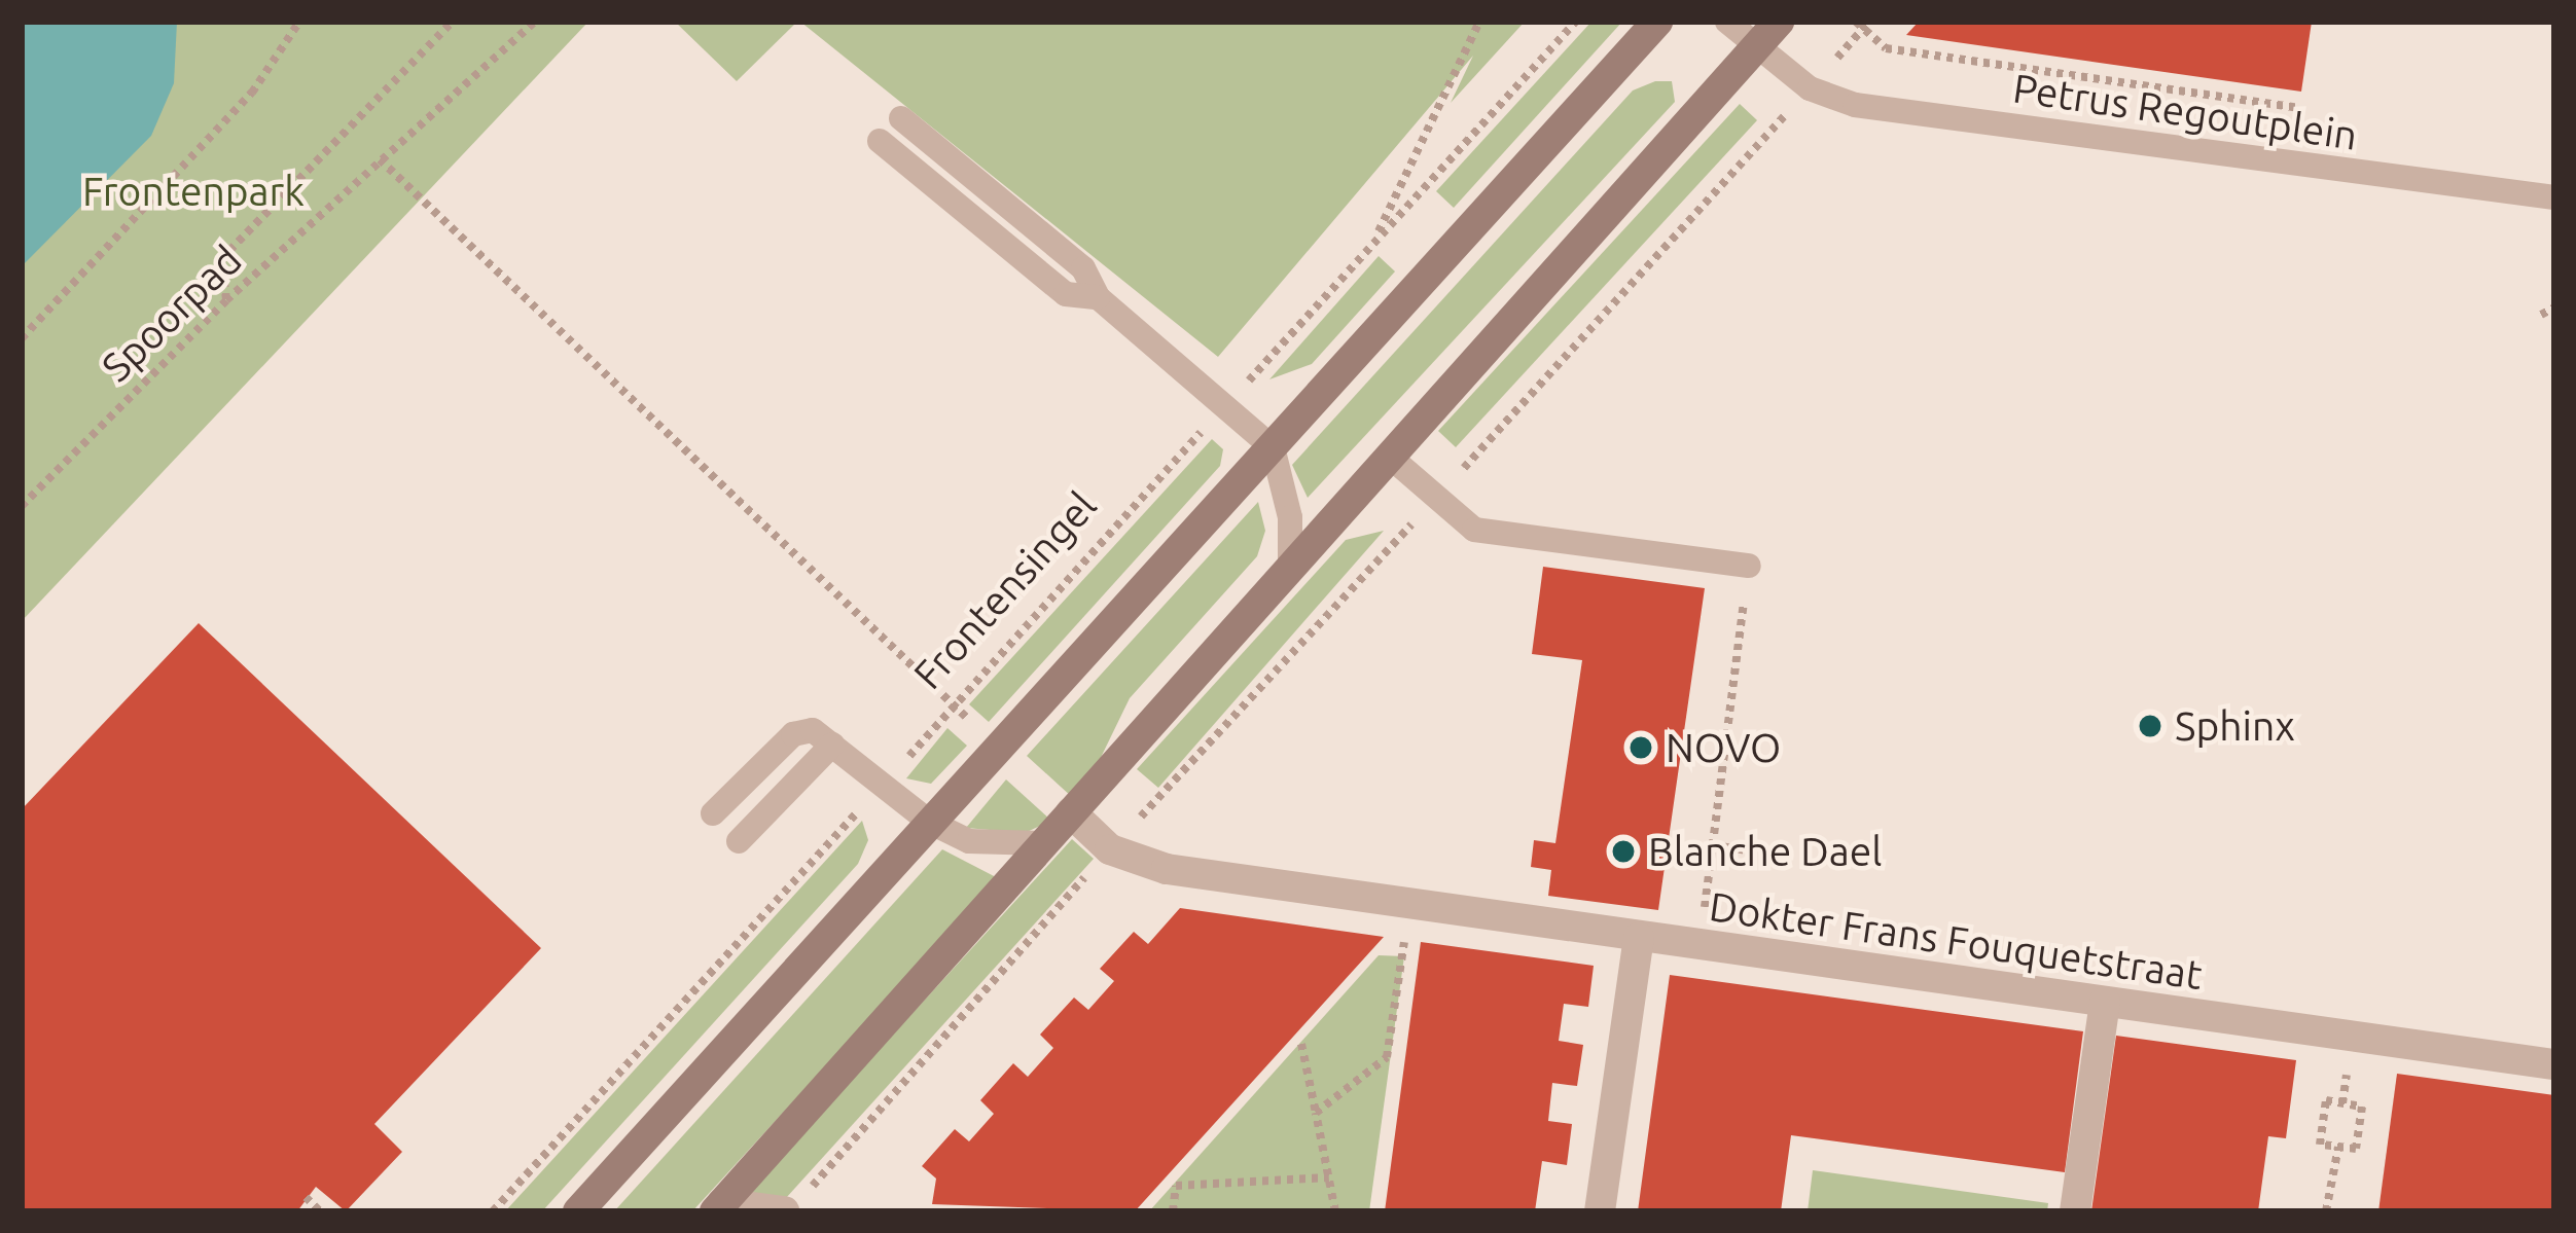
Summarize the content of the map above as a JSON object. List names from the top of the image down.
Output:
{
  "streets": {
    "street": ["Dokter Frans Fouquetstraat"],
    "lane": ["Petrus Regoutplein"],
    "path": ["Spoorpad", "Frontensingel"]
  },
  "parks": ["Frontenpark"],
  "places": ["Sphinx", "NOVO", "Blanche Dael"]
}
